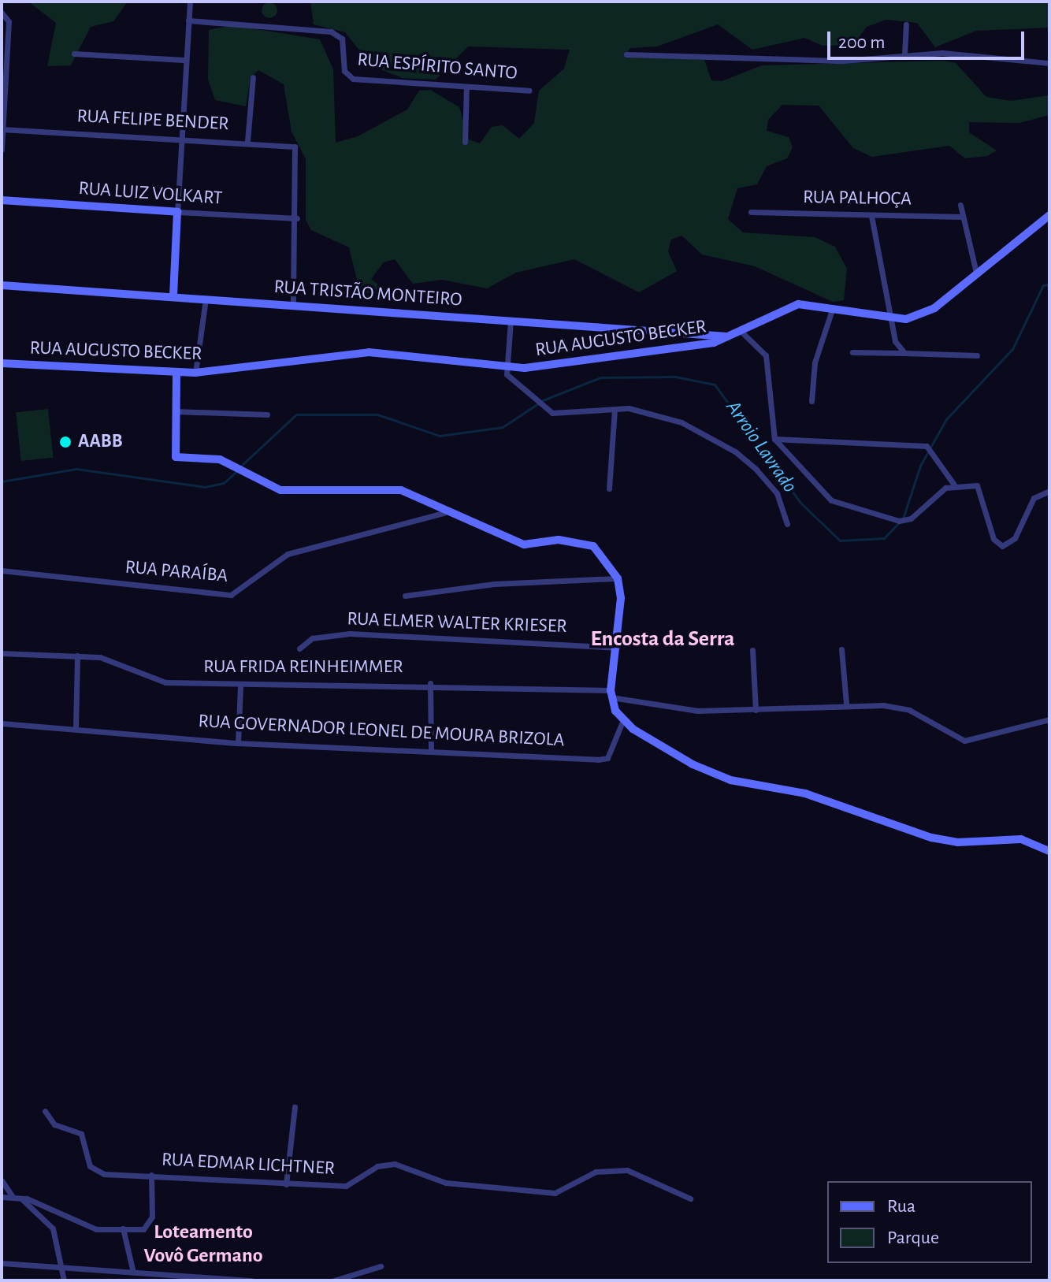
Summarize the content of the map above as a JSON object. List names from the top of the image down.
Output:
{
  "streets": {
    "street": [
      "RUA ESPÍRITO SANTO",
      "RUA FELIPE BENDER",
      "RUA LUIZ VOLKART",
      "RUA PALHOÇA",
      "RUA TRISTÃO MONTEIRO",
      "RUA AUGUSTO BECKER",
      "RUA PARAÍBA",
      "RUA ELMER WALTER KRIESER",
      "RUA FRIDA REINHEIMMER",
      "RUA GOVERNADOR LEONEL DE MOURA BRIZOLA",
      "RUA EDMAR LICHTNER"
    ]
  },
  "crossings": [
    ["RUA FELIPE BENDER", "RUA LUIZ VOLKART"],
    ["RUA TRISTÃO MONTEIRO", "RUA AUGUSTO BECKER"]
  ],
  "districts": ["Encosta da Serra", "Loteamento Vovô Germano"],
  "water": ["Arroio Lavrado"],
  "places": ["AABB"],
  "legend": ["Rua", "Parque"],
  "scale_bar": "200 m"
}
